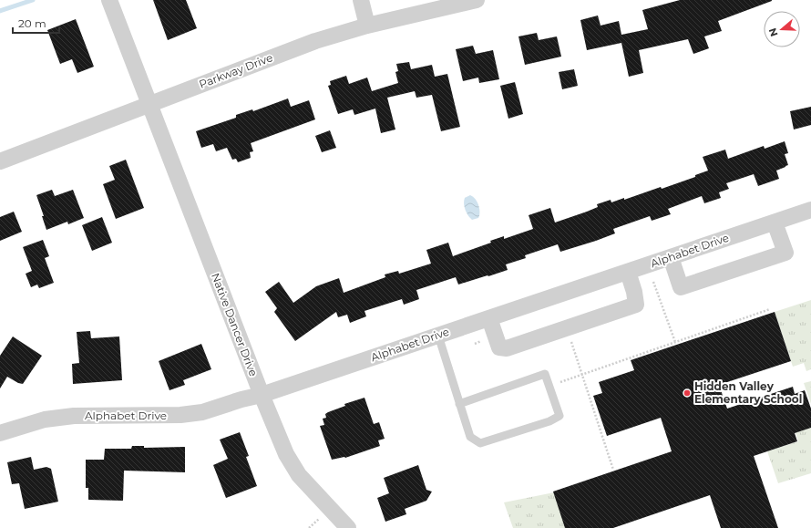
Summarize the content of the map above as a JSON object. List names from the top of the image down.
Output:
{
  "streets": {
    "street": ["Parkway Drive", "Alphabet Drive", "Native Dancer Drive"]
  },
  "crossings": [
    ["Parkway Drive", "Native Dancer Drive"],
    ["Alphabet Drive", "Native Dancer Drive"]
  ],
  "places": ["Hidden Valley Elementary School"],
  "scale_bar": "20 m",
  "north": "left"
}
